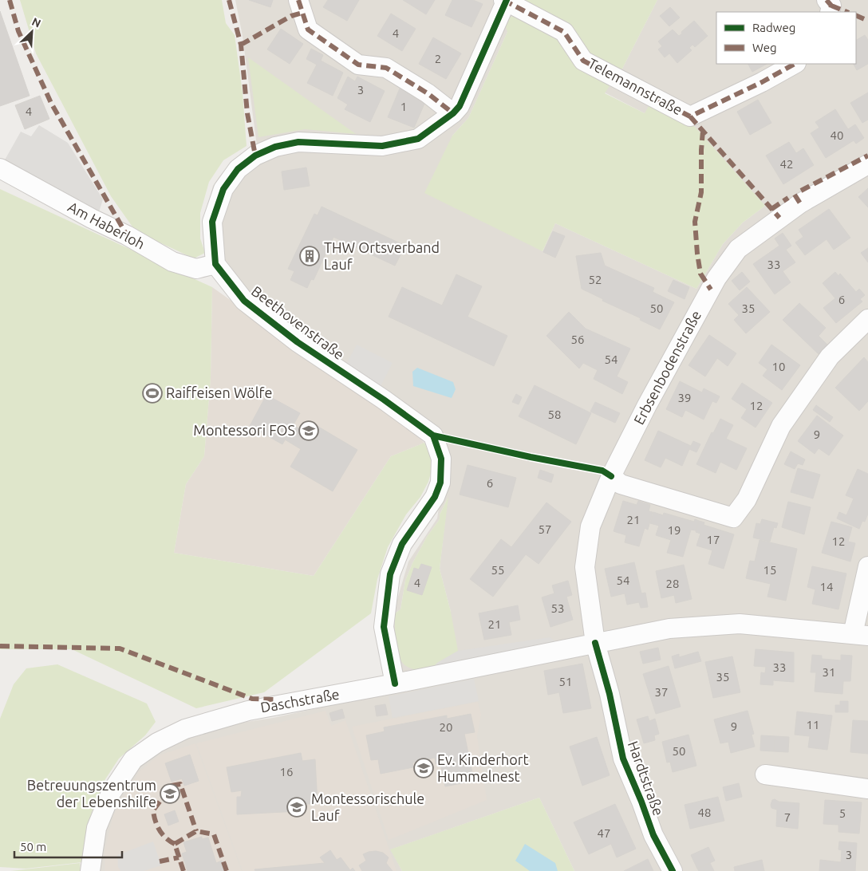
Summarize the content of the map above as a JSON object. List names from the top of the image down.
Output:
{
  "streets": {
    "street": [
      "Telemannstraße",
      "Am Haberloh",
      "Beethovenstraße",
      "Erbsenbodenstraße",
      "Daschstraße",
      "Hardtstraße"
    ]
  },
  "crossings": [
    ["Am Haberloh", "Beethovenstraße"],
    ["Beethovenstraße", "Daschstraße"],
    ["Erbsenbodenstraße", "Daschstraße"],
    ["Erbsenbodenstraße", "Hardtstraße"],
    ["Daschstraße", "Hardtstraße"]
  ],
  "places": {
    "building": ["THW Ortsverband Lauf"],
    "sports": ["Raiffeisen Wölfe"],
    "school or university": [
      "Montessori FOS",
      "Ev. Kinderhort Hummelnest",
      "Betreuungszentrum der Lebenshilfe",
      "Montessorischule Lauf"
    ]
  },
  "house_numbers": [
    "4",
    "2",
    "3",
    "1",
    "4",
    "40",
    "42",
    "33",
    "52",
    "6",
    "50",
    "35",
    "56",
    "54",
    "10",
    "39",
    "12",
    "58",
    "9",
    "6",
    "21",
    "57",
    "19",
    "17",
    "12",
    "55",
    "15",
    "54",
    "4",
    "28",
    "14",
    "53",
    "21",
    "33",
    "31",
    "35",
    "51",
    "37",
    "11",
    "9",
    "20",
    "50",
    "16",
    "48",
    "5",
    "7",
    "47",
    "3"
  ],
  "legend": ["Radweg", "Weg"],
  "scale_bar": "50 m",
  "north": "top right"
}
